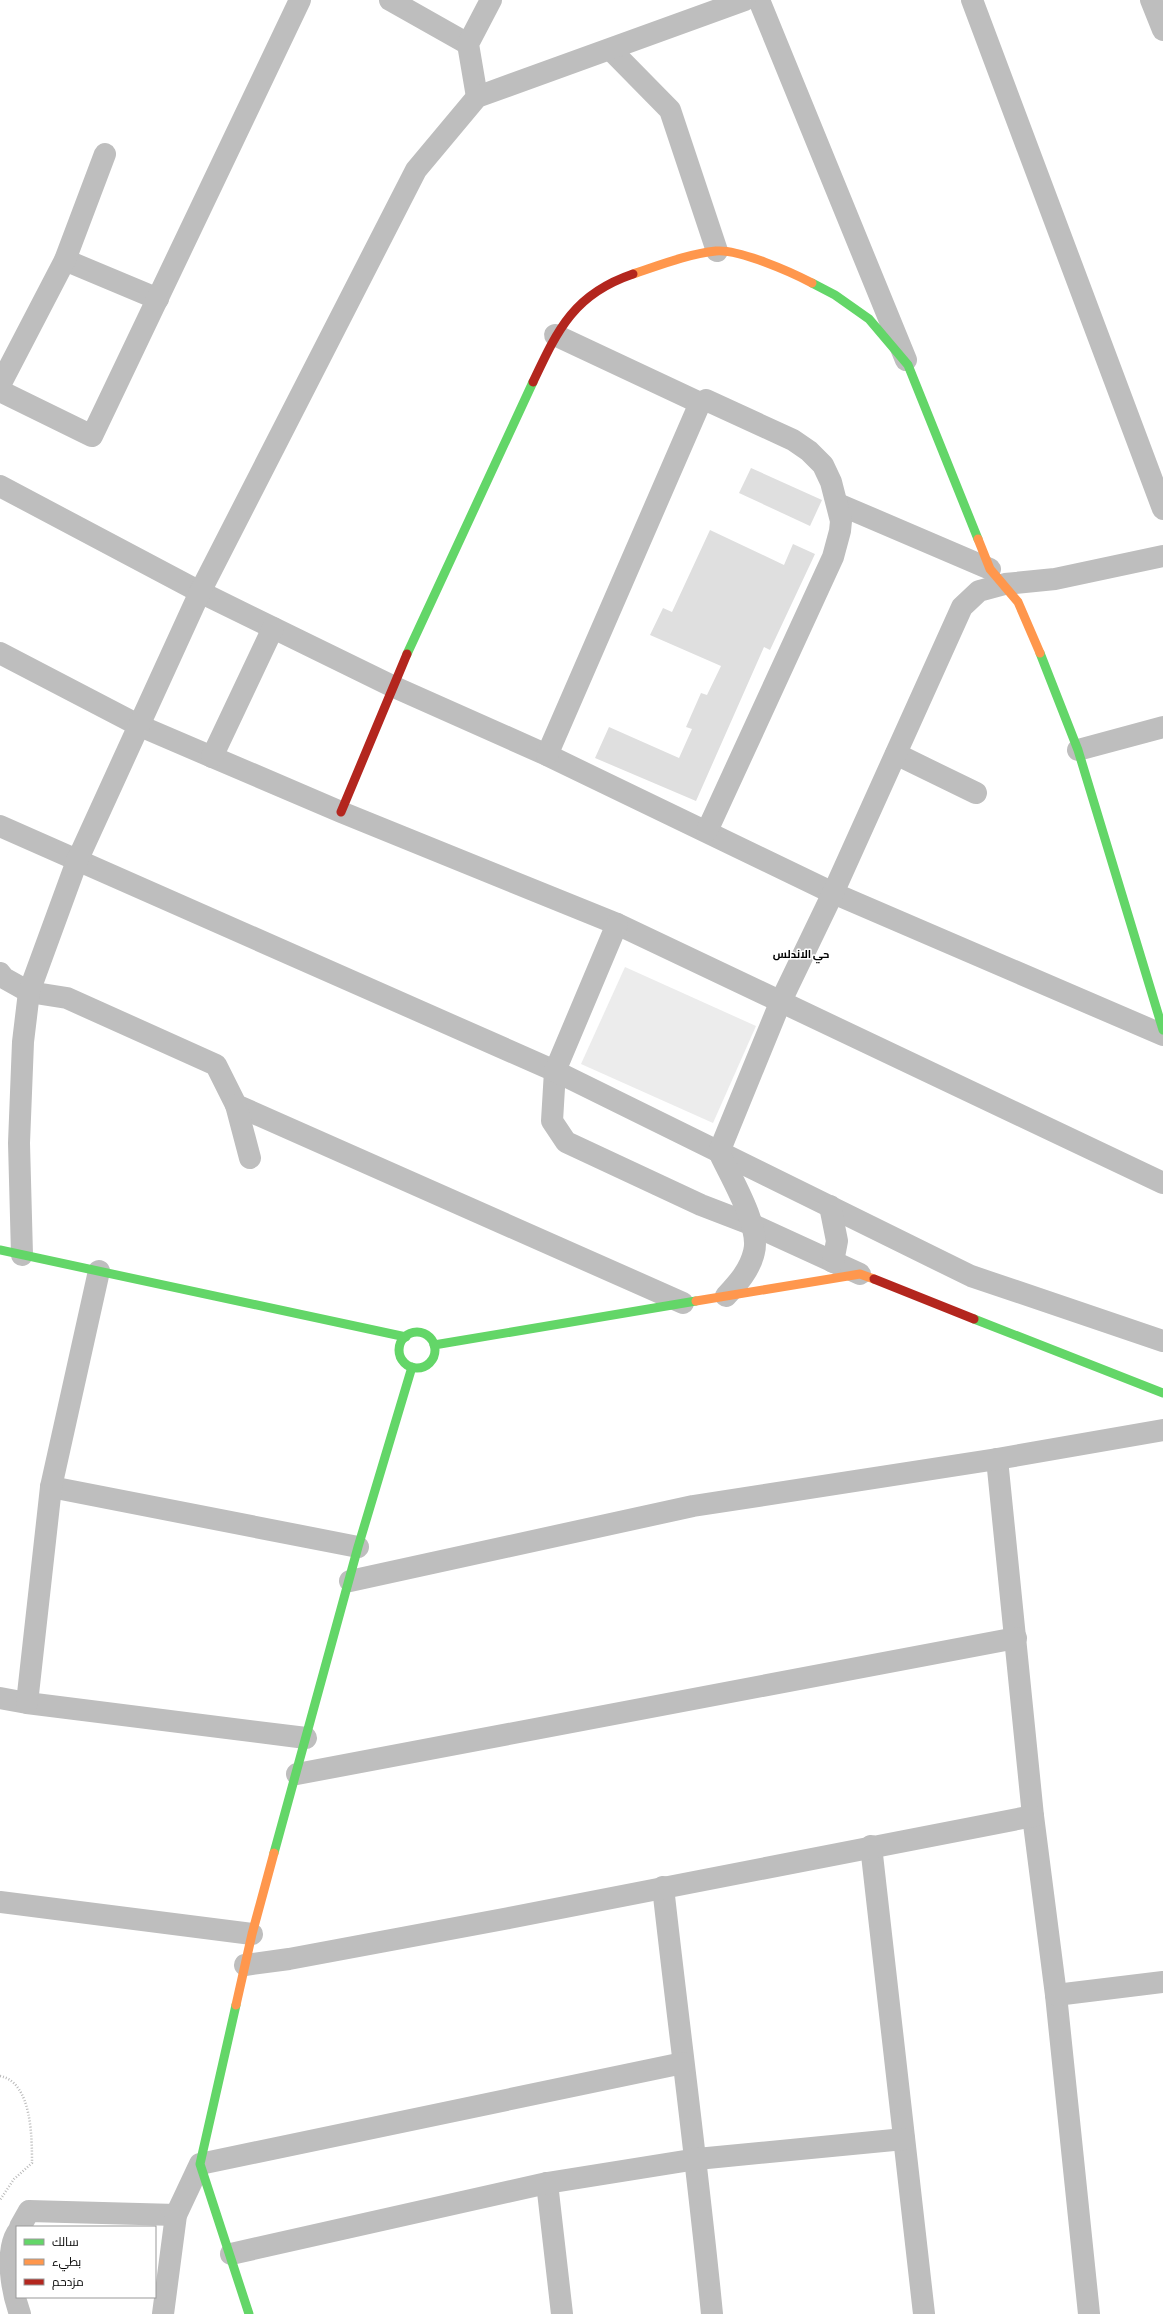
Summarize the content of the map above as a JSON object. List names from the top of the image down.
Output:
{
  "districts": ["حي الاندلس"],
  "legend": ["سالك", "بطيء", "مزدحم"]
}
